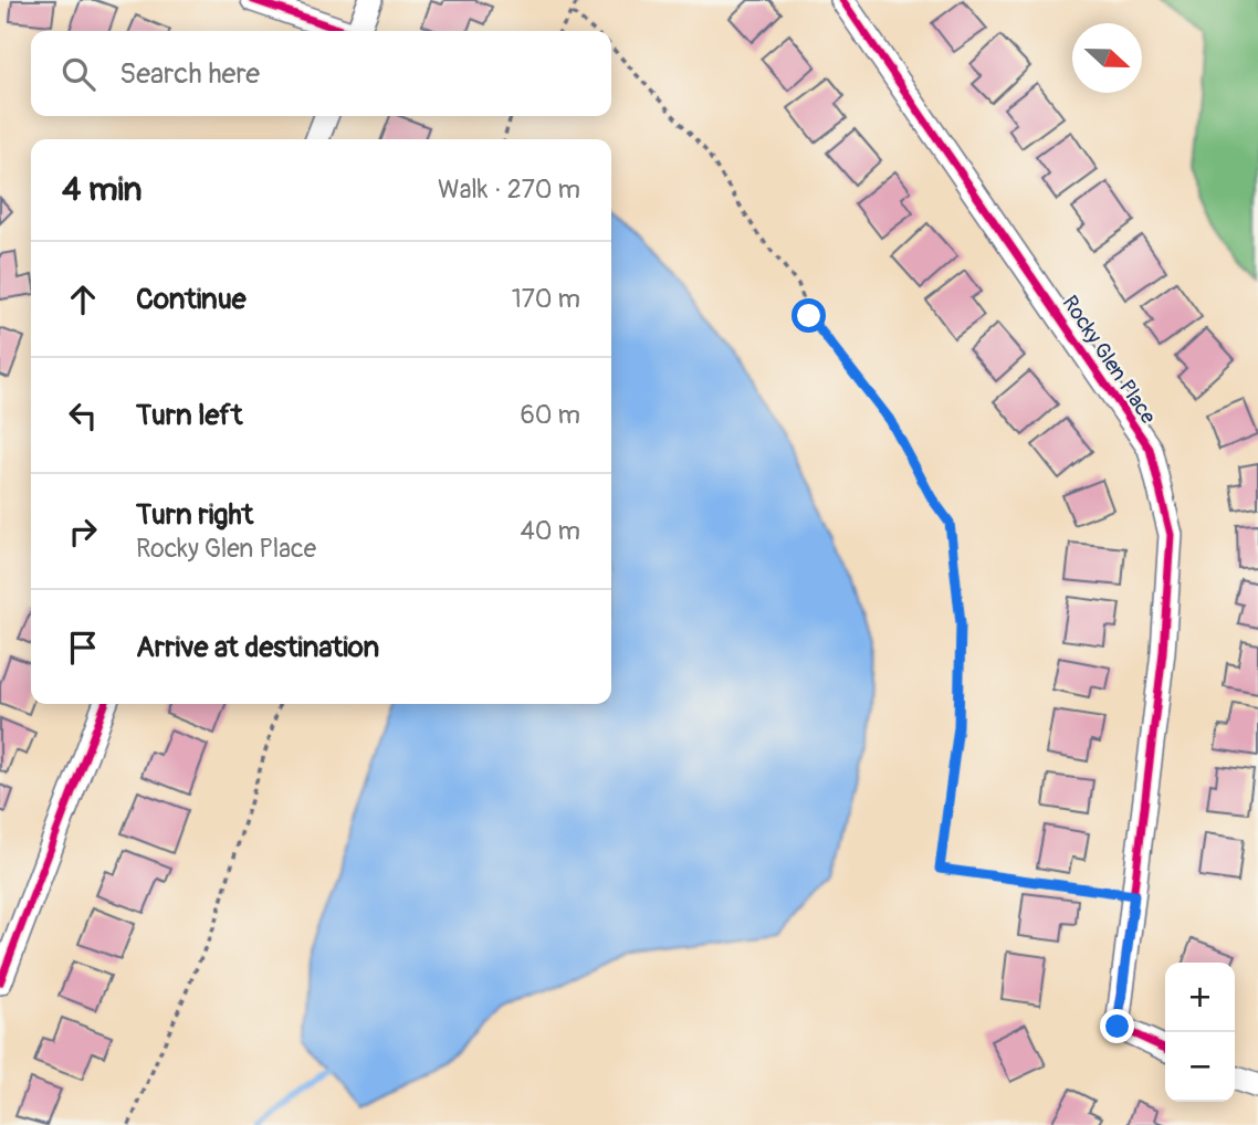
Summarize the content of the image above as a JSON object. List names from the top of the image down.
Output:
{
  "streets": {
    "street": ["Rocky Glen Place"]
  },
  "north": "right",
  "page": {
    "search": "Search here",
    "heading": ["4 min", "Walk · 270 m"],
    "list": [
      ["Continue", "170 m"],
      ["Turn left", "60 m"],
      ["Turn right", "Rocky Glen Place", "40 m"],
      "Arrive at destination"
    ],
    "map_buttons": ["+", "−"]
  }
}
